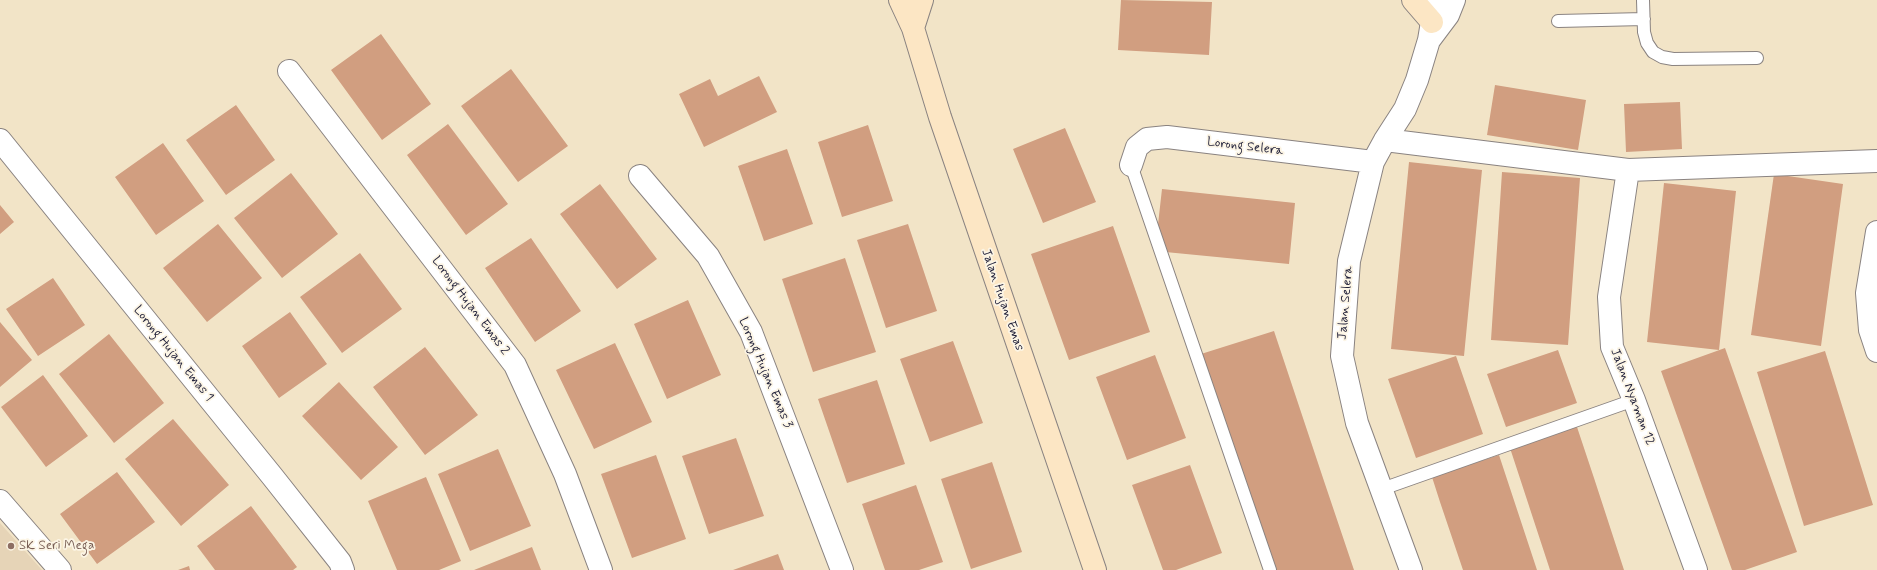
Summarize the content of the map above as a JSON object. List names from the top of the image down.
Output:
{
  "streets": {
    "street": [
      "Lorong Selera",
      "Jalan Hujan Emas",
      "Jalan Selera",
      "Lorong Hujan Emas 2",
      "Lorong Hujan Emas 1",
      "Lorong Hujan Emas 3",
      "Jalan Nyaman 12"
    ]
  },
  "crossings": [
    ["Lorong Selera", "Jalan Selera"]
  ],
  "places": ["SK Seri Mega"]
}
